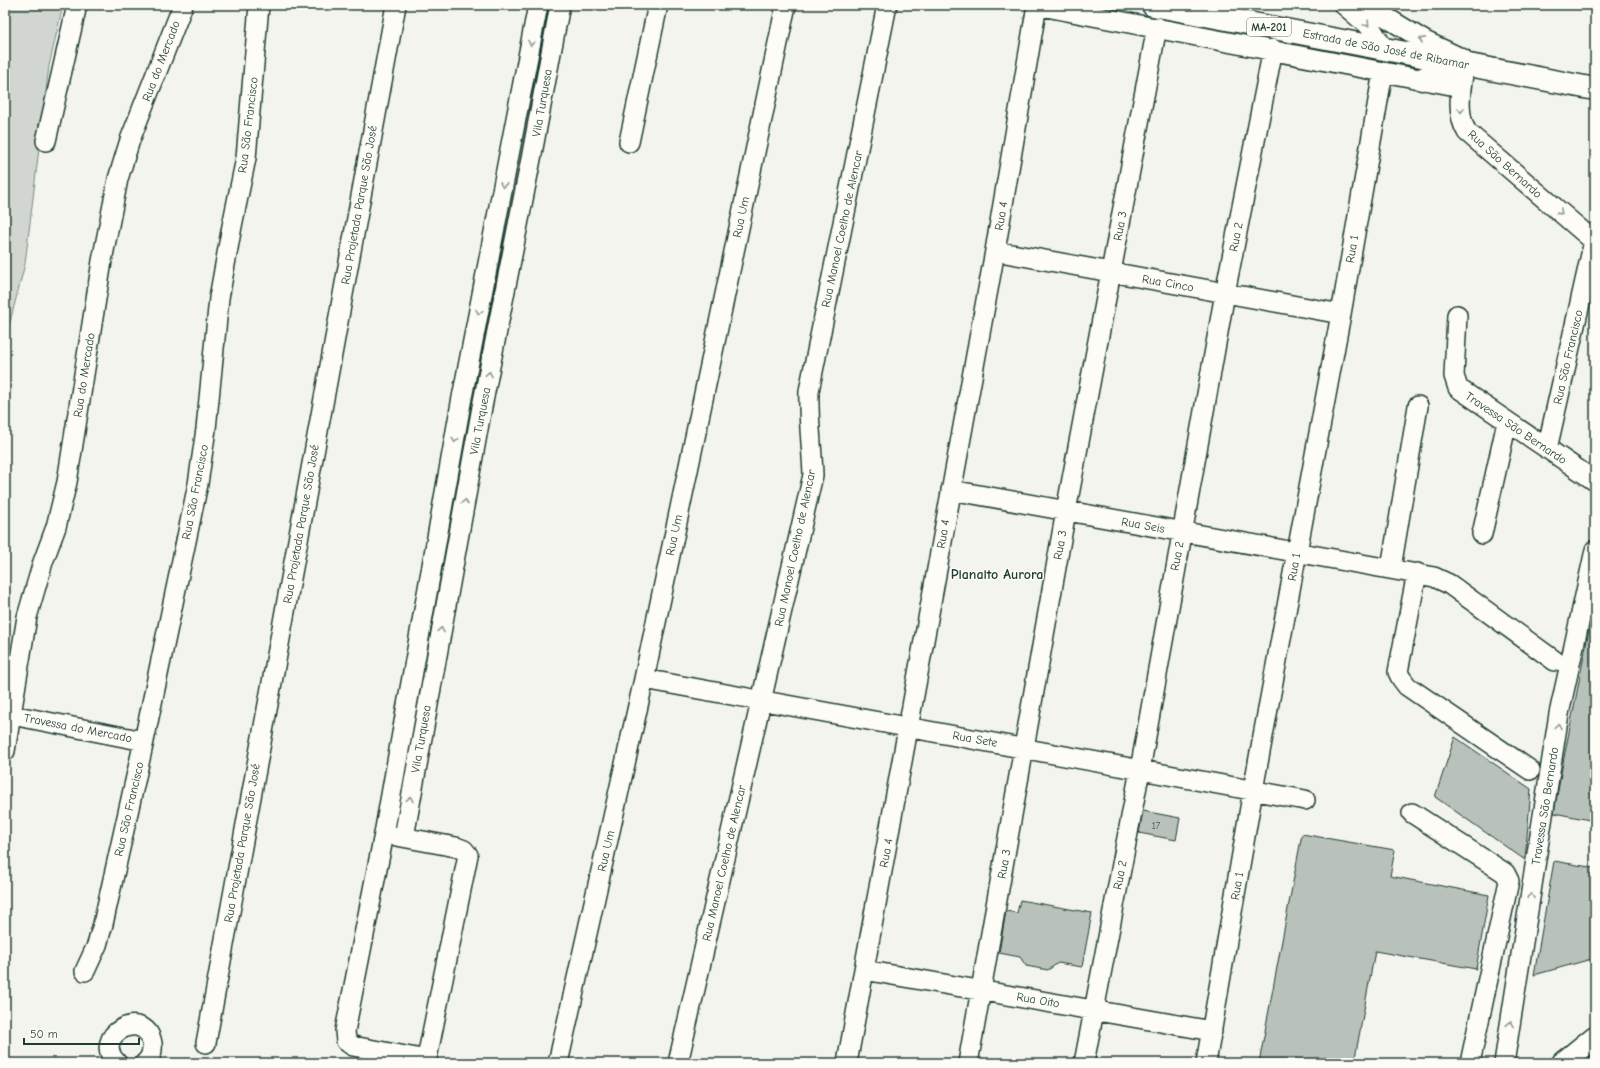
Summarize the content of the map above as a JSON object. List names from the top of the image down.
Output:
{
  "streets": {
    "main road": ["MA-201", "Estrada de São José de Ribamar"],
    "street": [
      "Rua do Mercado",
      "Vila Turquesa",
      "Rua São Francisco",
      "Rua São Bernardo",
      "Rua Projetada Parque São José",
      "Rua 4",
      "Rua Um",
      "Rua 3",
      "Rua Manoel Coelho de Alencar",
      "Rua 2",
      "Rua 1",
      "Rua Cinco",
      "Travessa São Bernardo",
      "Rua Seis",
      "Travessa do Mercado",
      "Rua Sete",
      "Rua Oito"
    ]
  },
  "crossings": [
    ["Estrada de São José de Ribamar", "Rua São Bernardo"],
    ["Estrada de São José de Ribamar", "Rua 4"],
    ["Estrada de São José de Ribamar", "Rua 3"],
    ["Estrada de São José de Ribamar", "Rua 2"],
    ["Estrada de São José de Ribamar", "Rua 1"],
    ["Rua do Mercado", "Travessa do Mercado"],
    ["Rua São Francisco", "Rua São Bernardo"],
    ["Rua São Francisco", "Travessa São Bernardo"],
    ["Rua São Francisco", "Travessa do Mercado"],
    ["Rua 4", "Rua Cinco"],
    ["Rua 4", "Rua Seis"],
    ["Rua 4", "Rua Sete"],
    ["Rua 4", "Rua Oito"],
    ["Rua Um", "Rua Sete"],
    ["Rua 3", "Rua Cinco"],
    ["Rua 3", "Rua Seis"],
    ["Rua 3", "Rua Sete"],
    ["Rua 3", "Rua Oito"],
    ["Rua Manoel Coelho de Alencar", "Rua Sete"],
    ["Rua 2", "Rua Cinco"],
    ["Rua 2", "Rua Seis"],
    ["Rua 2", "Rua Sete"],
    ["Rua 2", "Rua Oito"],
    ["Rua 1", "Rua Cinco"],
    ["Rua 1", "Rua Seis"],
    ["Rua 1", "Rua Sete"],
    ["Rua 1", "Rua Oito"]
  ],
  "one_way": ["Rua São Bernardo", "Travessa São Bernardo"],
  "districts": ["Planalto Aurora"],
  "house_numbers": ["17"],
  "scale_bar": "50 m"
}
